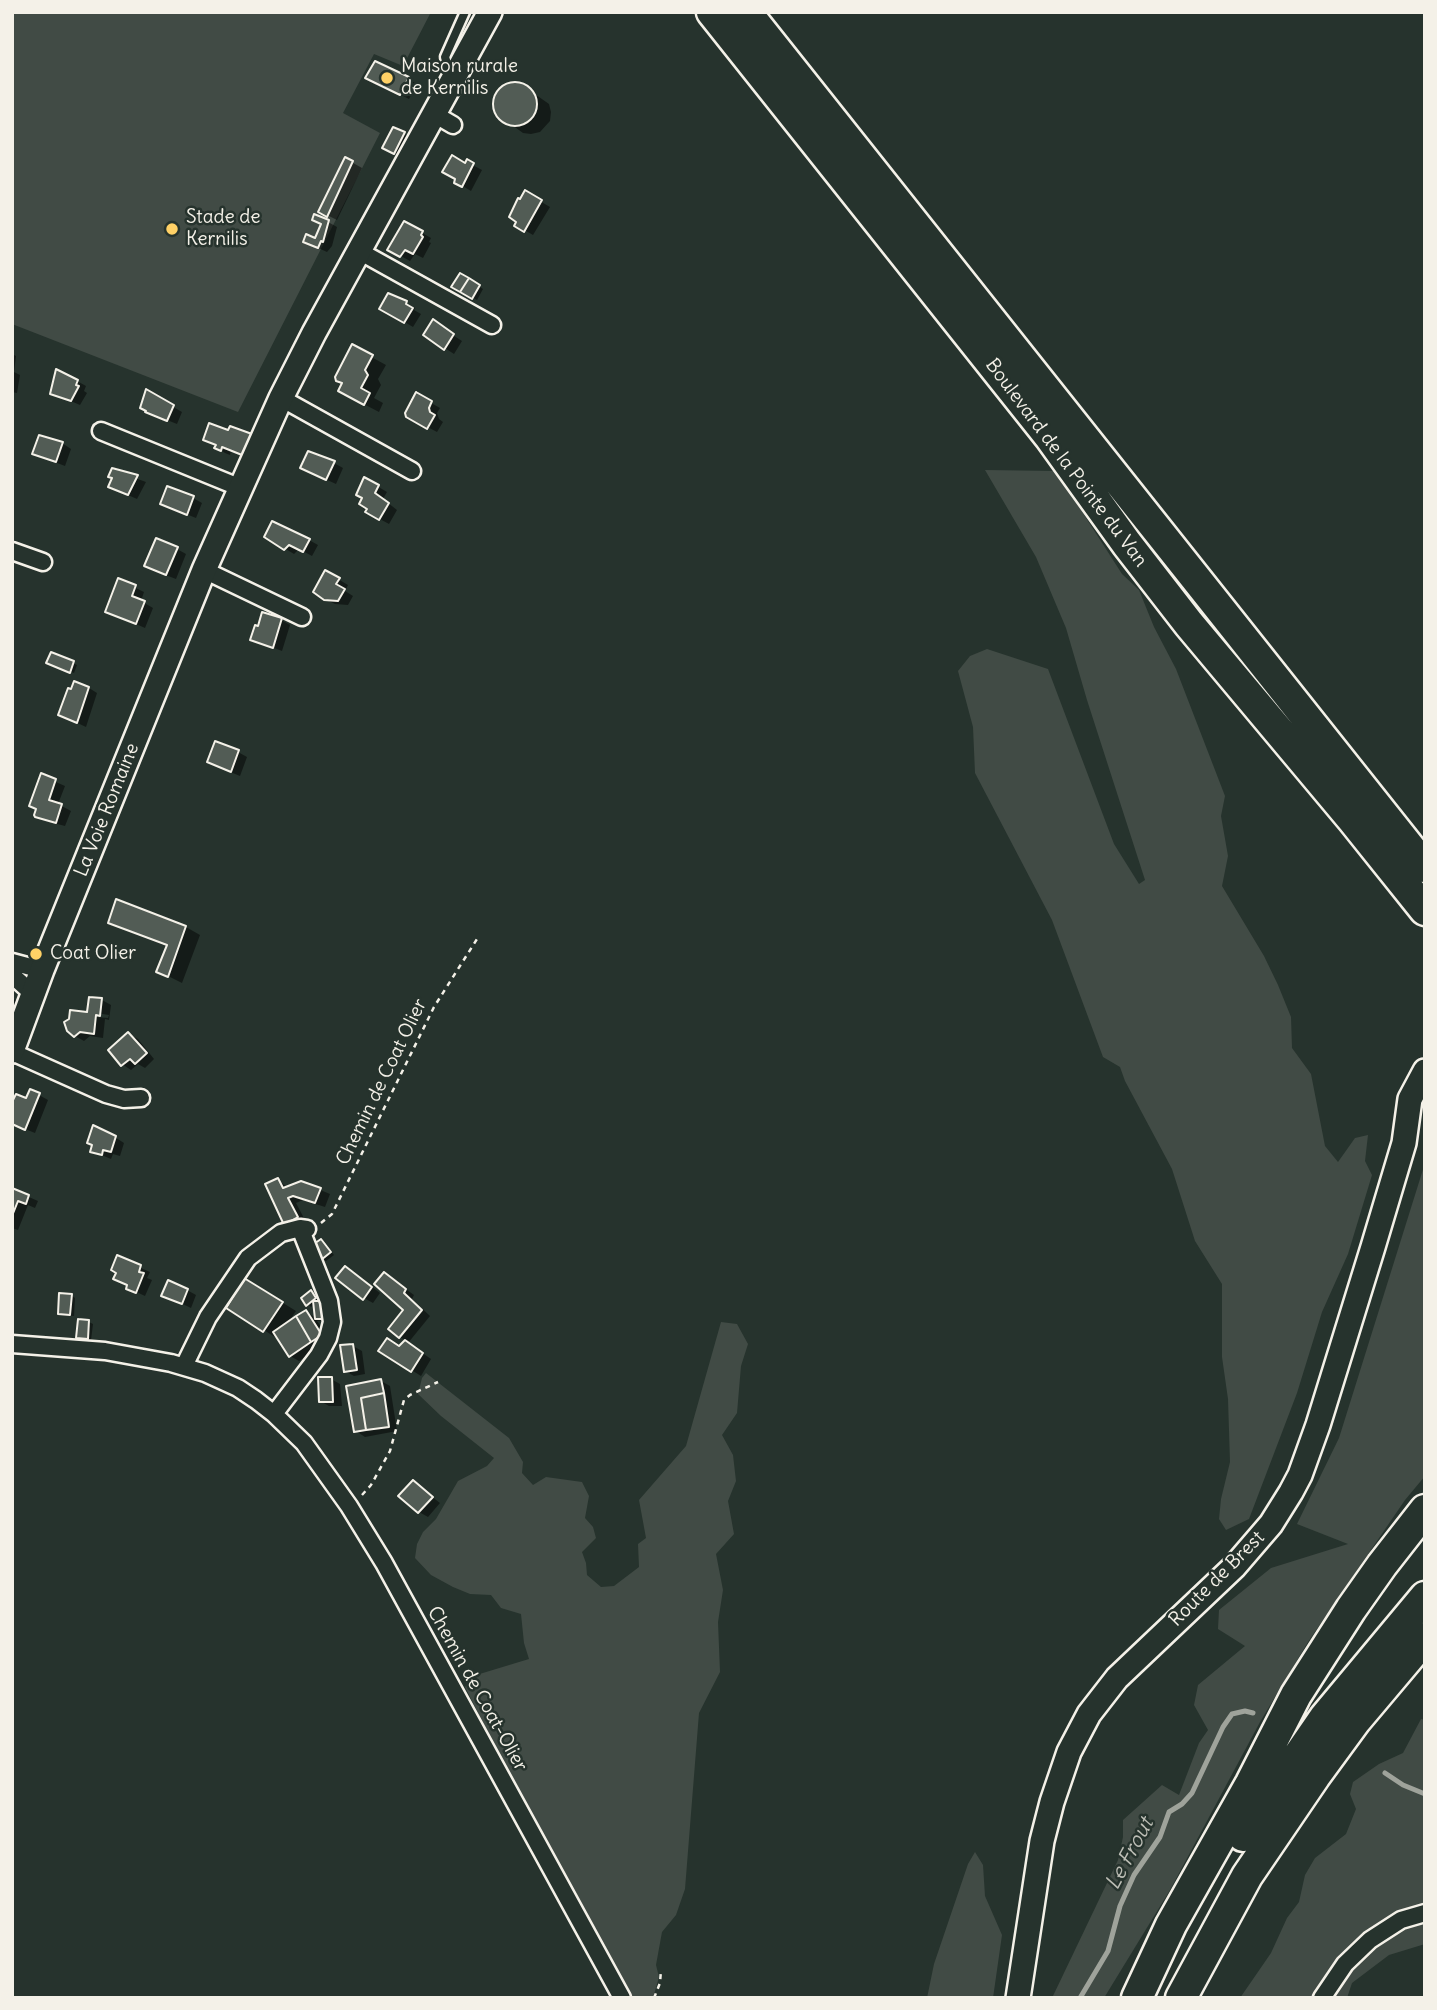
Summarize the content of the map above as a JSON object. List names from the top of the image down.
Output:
{
  "streets": {
    "highway": ["Boulevard de la Pointe du Van"],
    "street": ["La Voie Romaine", "Route de Brest", "Chemin de Coat-Olier"],
    "path": ["Chemin de Coat Olier"]
  },
  "water": ["Le Frout"],
  "places": ["Maison rurale de Kernilis", "Stade de Kernilis", "Coat Olier"]
}
